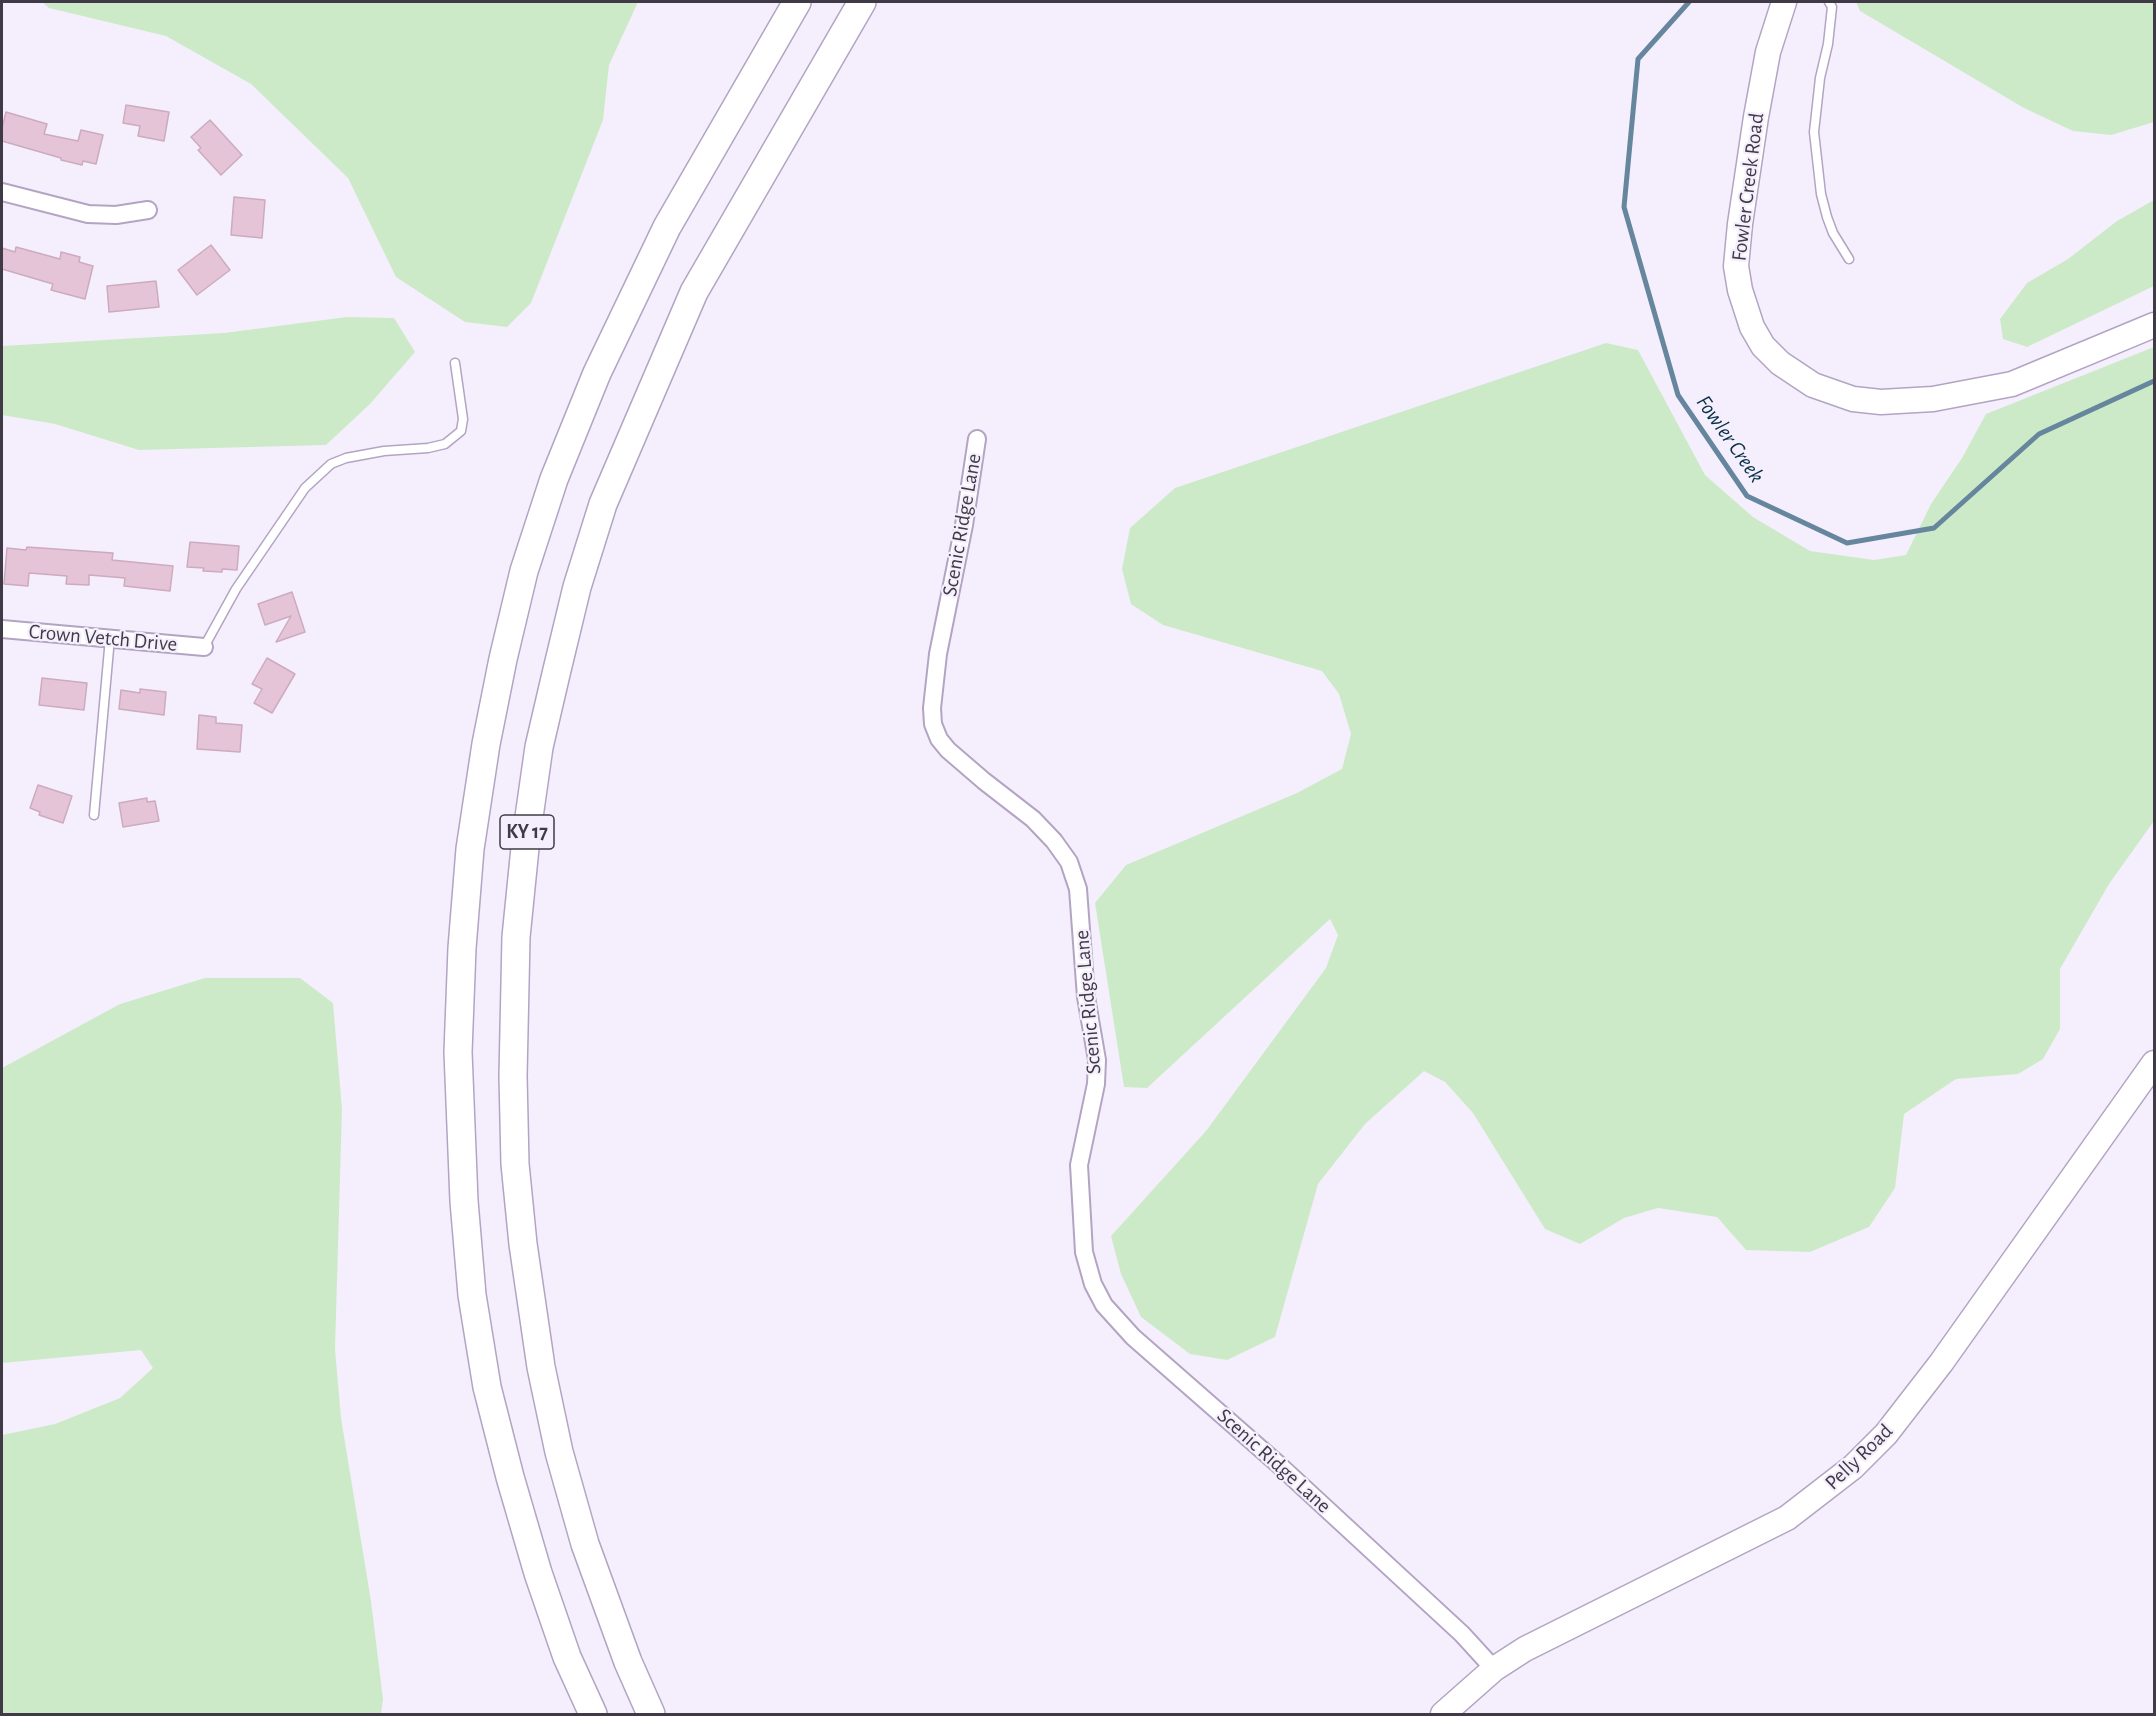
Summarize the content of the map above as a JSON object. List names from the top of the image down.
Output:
{
  "streets": {
    "main road": ["KY 17"],
    "street": [
      "Fowler Creek Road",
      "Scenic Ridge Lane",
      "Crown Vetch Drive",
      "Pelly Road"
    ]
  },
  "crossings": [
    ["Scenic Ridge Lane", "Pelly Road"]
  ],
  "water": ["Fowler Creek"]
}
